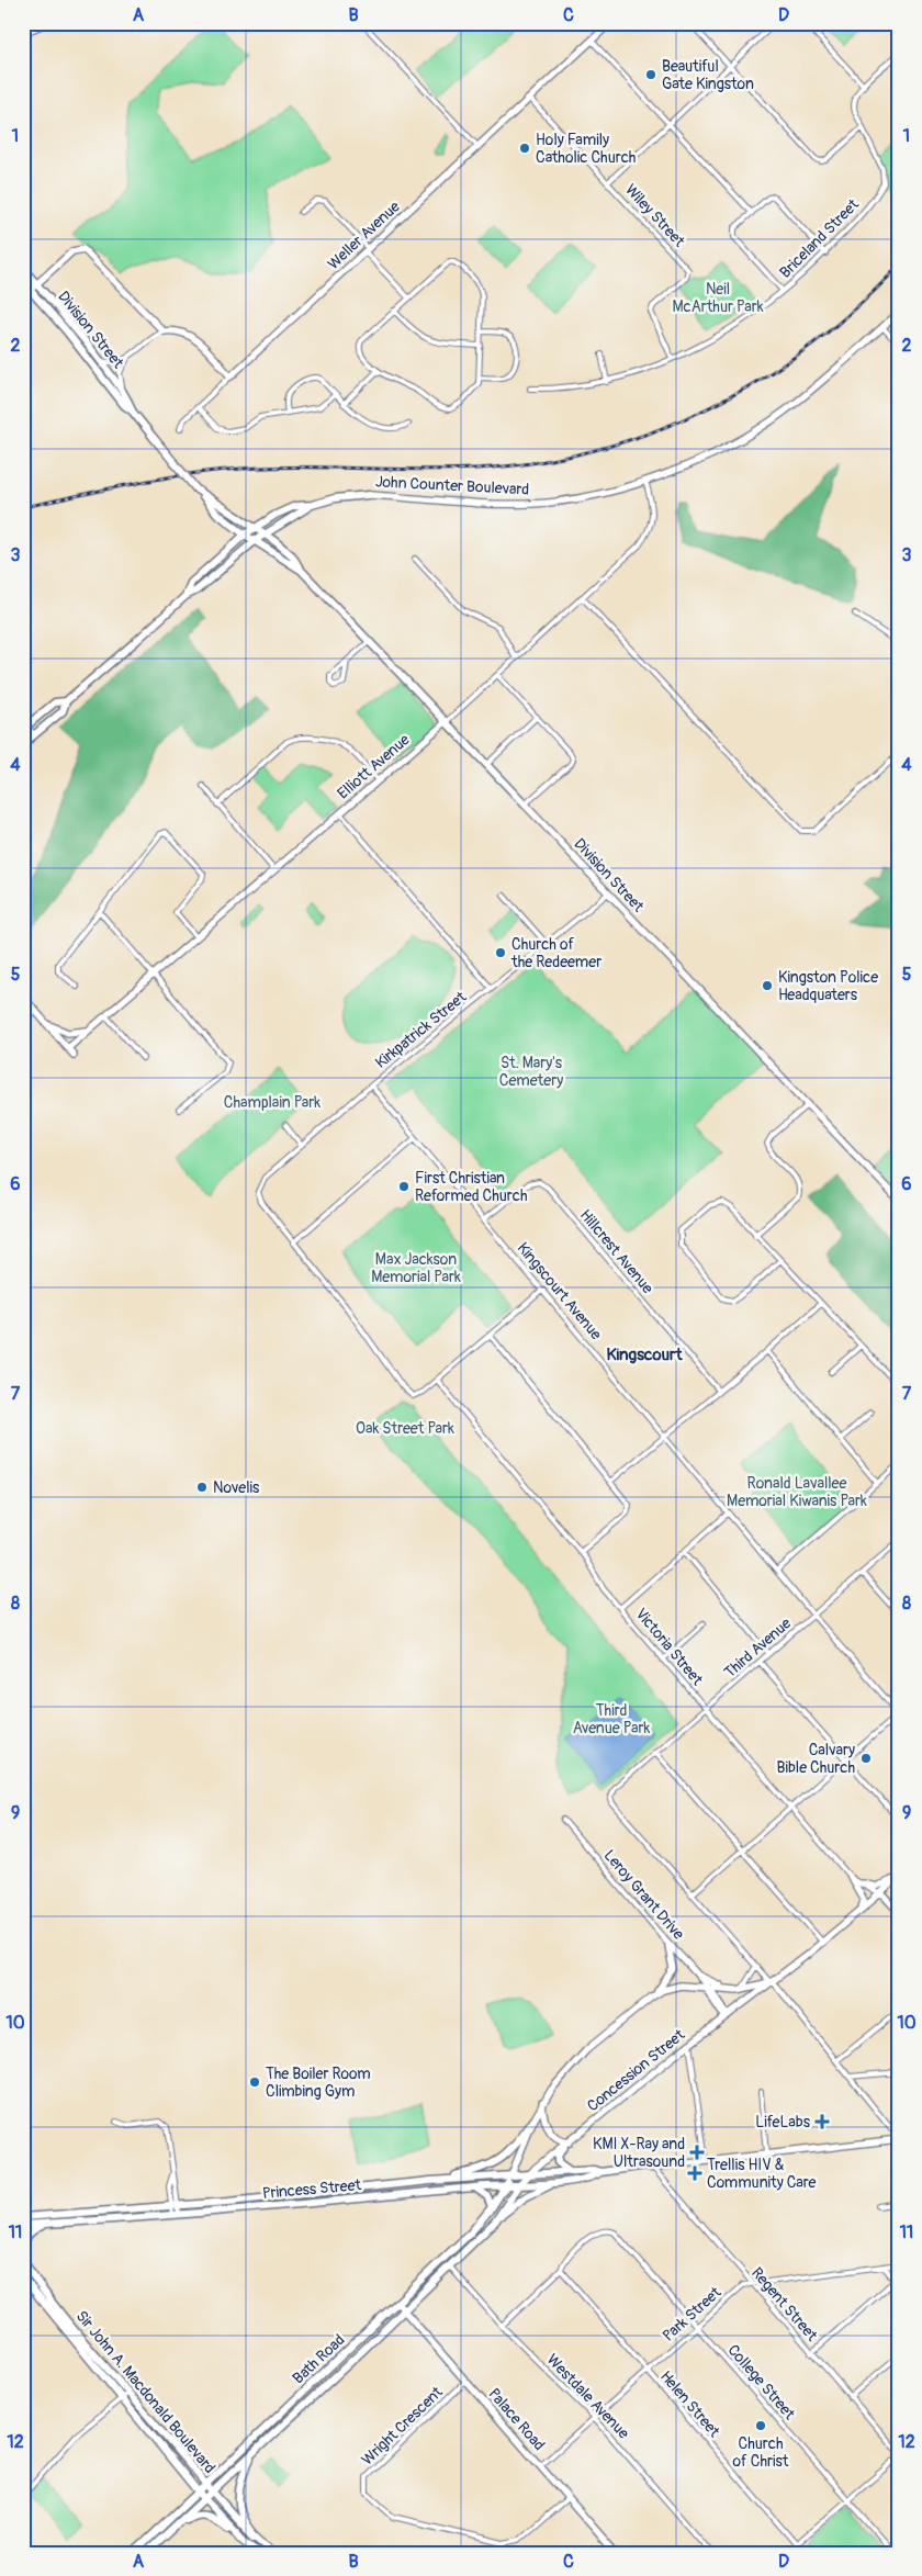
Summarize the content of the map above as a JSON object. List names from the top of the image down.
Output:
{
  "streets": {
    "main road": [
      "Weller Avenue",
      "Division Street",
      "John Counter Boulevard",
      "Elliott Avenue",
      "Victoria Street",
      "Leroy Grant Drive",
      "Concession Street",
      "Princess Street",
      "Bath Road",
      "Sir John A. Macdonald Boulevard",
      "Palace Road"
    ],
    "street": [
      "Wiley Street",
      "Briceland Street",
      "Kirkpatrick Street",
      "Hillcrest Avenue",
      "Kingscourt Avenue",
      "Third Avenue",
      "Regent Street",
      "Park Street",
      "College Street",
      "Westdale Avenue",
      "Helen Street",
      "Wright Crescent"
    ]
  },
  "crossings": [
    ["Wiley Street", "Weller Avenue"],
    ["Wiley Street", "Briceland Street"],
    ["Division Street", "John Counter Boulevard"],
    ["Division Street", "Elliott Avenue"],
    ["Division Street", "Kirkpatrick Street"],
    ["John Counter Boulevard", "Elliott Avenue"],
    ["Kirkpatrick Street", "Kingscourt Avenue"],
    ["Hillcrest Avenue", "Kingscourt Avenue"],
    ["Kingscourt Avenue", "Third Avenue"],
    ["Victoria Street", "Third Avenue"],
    ["Victoria Street", "Concession Street"],
    ["Leroy Grant Drive", "Concession Street"],
    ["Concession Street", "Princess Street"],
    ["Concession Street", "Bath Road"],
    ["Princess Street", "Regent Street"],
    ["Princess Street", "Bath Road"],
    ["Regent Street", "Park Street"],
    ["Park Street", "College Street"],
    ["Park Street", "Westdale Avenue"],
    ["Park Street", "Helen Street"],
    ["Park Street", "Palace Road"],
    ["Bath Road", "Sir John A. Macdonald Boulevard"],
    ["Bath Road", "Westdale Avenue"],
    ["Bath Road", "Palace Road"],
    ["College Street", "Helen Street"],
    ["Palace Road", "Wright Crescent"]
  ],
  "districts": ["Kingscourt"],
  "parks": [
    "Neil McArthur Park",
    "St. Mary's Cemetery",
    "Champlain Park",
    "Max Jackson Memorial Park",
    "Oak Street Park",
    "Ronald Lavallee Memorial Kiwanis Park",
    "Third Avenue Park"
  ],
  "places": {
    "other": [
      "Beautiful Gate Kingston",
      "Holy Family Catholic Church",
      "Church of the Redeemer",
      "Kingston Police Headquaters",
      "First Christian Reformed Church",
      "Novelis",
      "Calvary Bible Church",
      "The Boiler Room Climbing Gym",
      "Church of Christ"
    ],
    "health": ["LifeLabs", "KMI X-Ray and Ultrasound", "Trellis HIV & Community Care"]
  },
  "grid": {
    "columns": [
      "A",
      "B",
      "C",
      "D"
    ],
    "rows": [
      "1",
      "2",
      "3",
      "4",
      "5",
      "6",
      "7",
      "8",
      "9",
      "10",
      "11",
      "12"
    ]
  }
}
